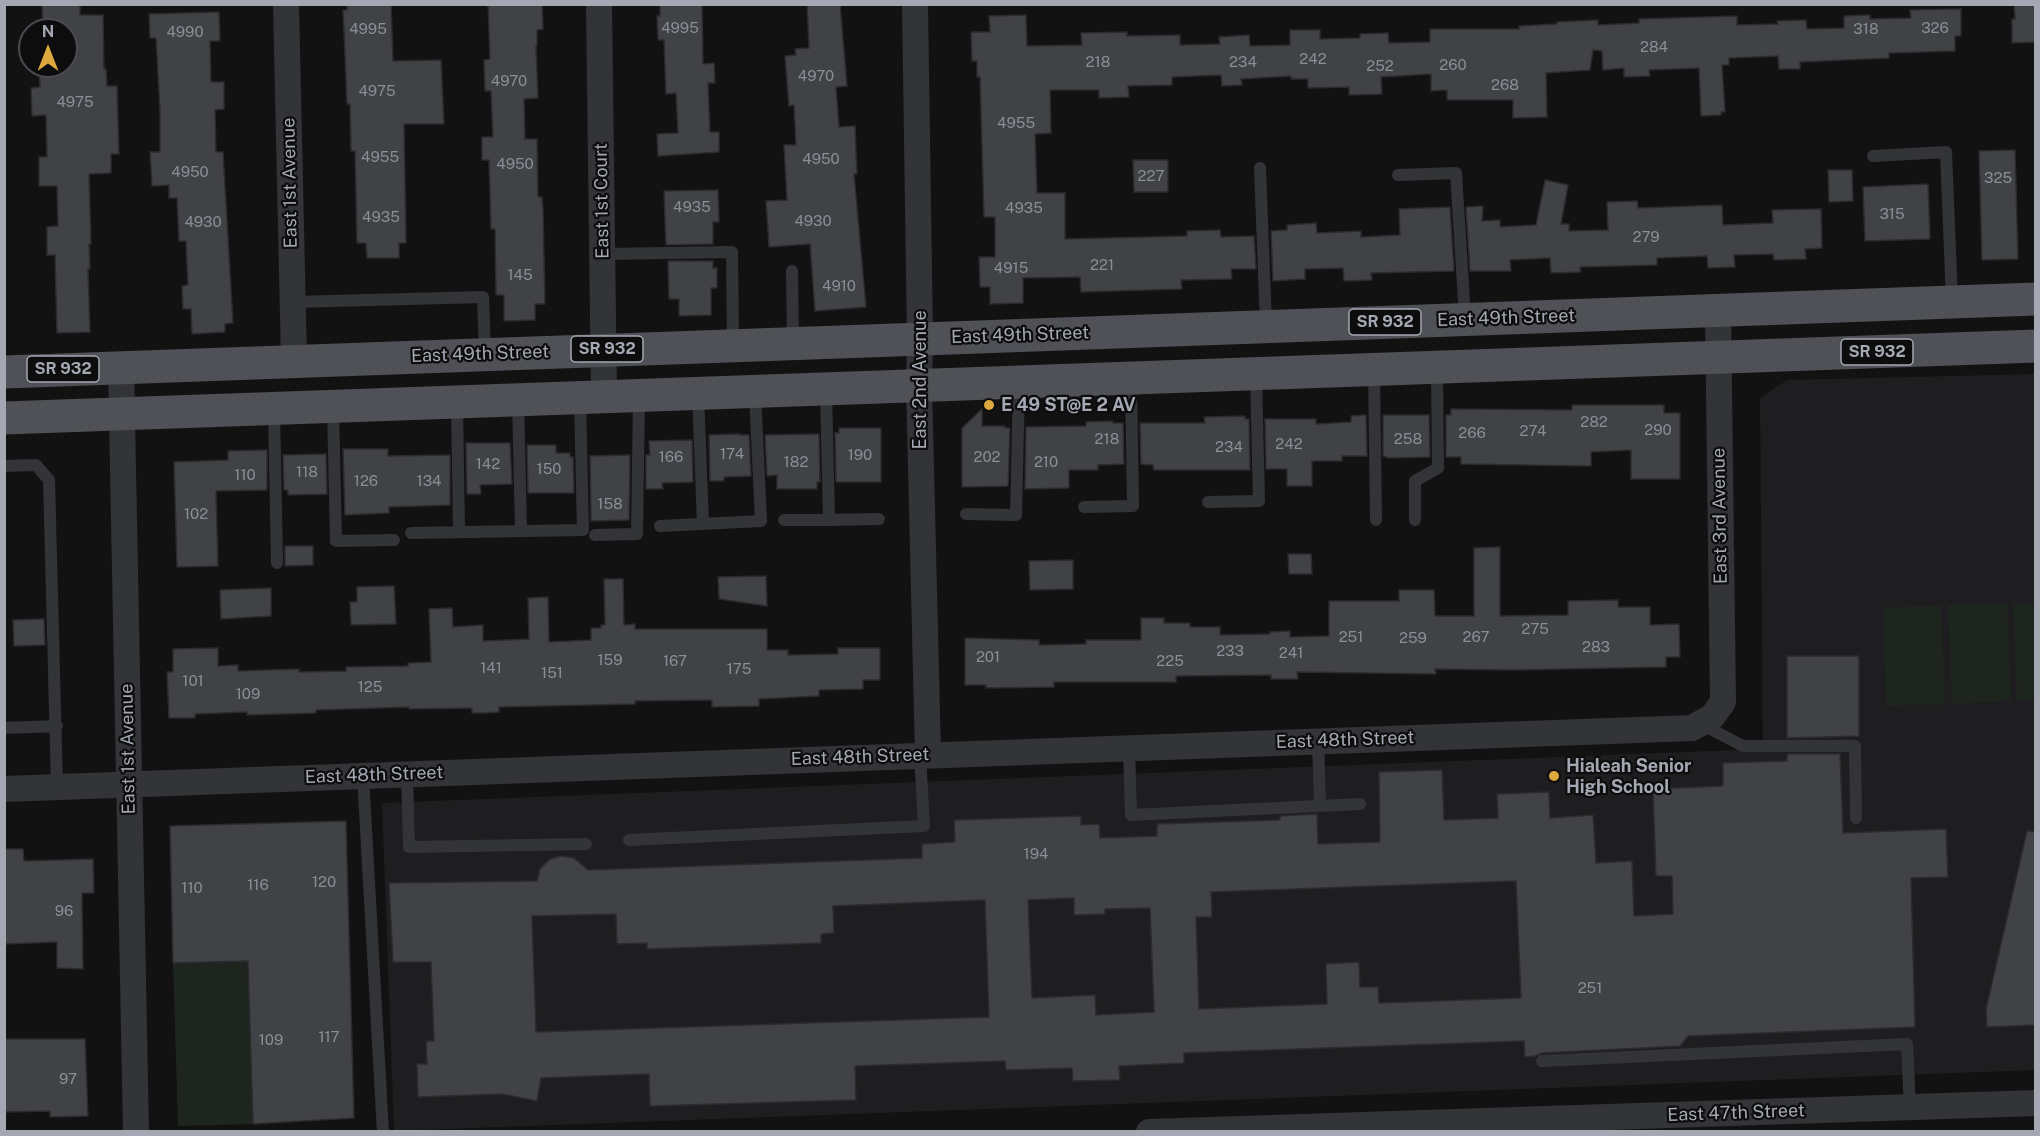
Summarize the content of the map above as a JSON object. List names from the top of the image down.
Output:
{
  "streets": {
    "main road": ["East 49th Street", "SR 932"],
    "street": [
      "East 1st Avenue",
      "East 1st Court",
      "East 2nd Avenue",
      "East 3rd Avenue",
      "East 48th Street",
      "East 47th Street"
    ]
  },
  "crossings": [
    ["East 1st Avenue", "East 49th Street"],
    ["East 1st Avenue", "SR 932"],
    ["East 1st Avenue", "East 48th Street"],
    ["East 1st Court", "East 49th Street"],
    ["East 1st Court", "SR 932"],
    ["East 49th Street", "East 2nd Avenue"],
    ["East 49th Street", "East 3rd Avenue"],
    ["SR 932", "East 2nd Avenue"],
    ["SR 932", "East 3rd Avenue"],
    ["East 2nd Avenue", "East 48th Street"],
    ["East 3rd Avenue", "East 48th Street"]
  ],
  "places": ["E 49 ST@E 2 AV", "Hialeah Senior High School"],
  "house_numbers": [
    "4995",
    "326",
    "4995",
    "318",
    "4990",
    "284",
    "242",
    "218",
    "234",
    "260",
    "252",
    "4970",
    "4970",
    "268",
    "4975",
    "4975",
    "4955",
    "4955",
    "4950",
    "4950",
    "4950",
    "227",
    "325",
    "4935",
    "4935",
    "315",
    "4935",
    "4930",
    "4930",
    "279",
    "221",
    "4915",
    "145",
    "4910",
    "282",
    "290",
    "274",
    "266",
    "218",
    "258",
    "242",
    "234",
    "174",
    "190",
    "166",
    "202",
    "182",
    "210",
    "142",
    "150",
    "118",
    "110",
    "126",
    "134",
    "158",
    "102",
    "275",
    "251",
    "267",
    "259",
    "283",
    "233",
    "241",
    "201",
    "159",
    "167",
    "225",
    "141",
    "175",
    "151",
    "101",
    "125",
    "109",
    "194",
    "120",
    "116",
    "110",
    "96",
    "251",
    "117",
    "109",
    "97"
  ],
  "north": "top"
}
